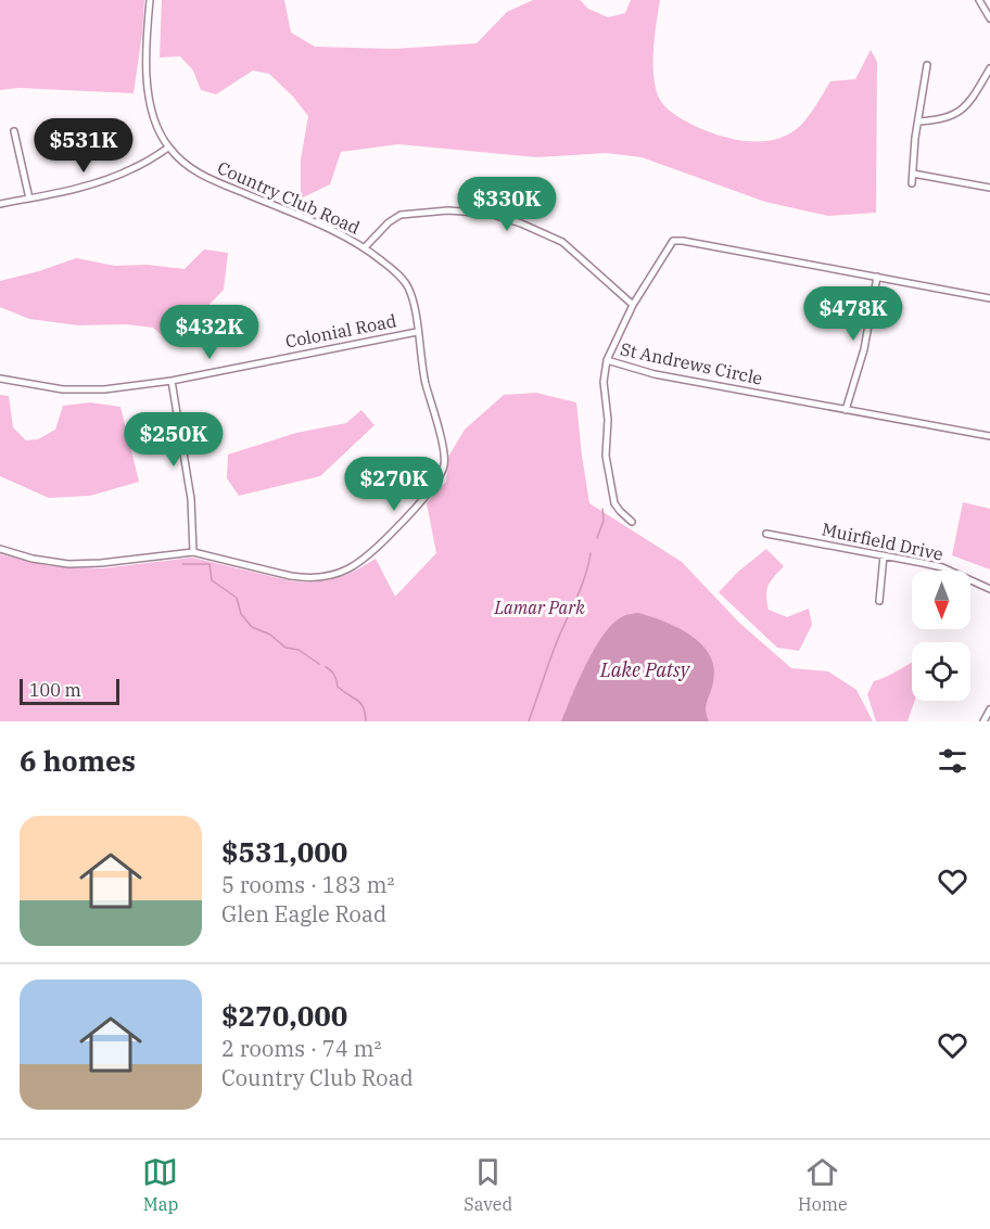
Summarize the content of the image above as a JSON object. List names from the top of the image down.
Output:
{
  "streets": {
    "street": [
      "Country Club Road",
      "Colonial Road",
      "St Andrews Circle",
      "Muirfield Drive"
    ]
  },
  "crossings": [
    ["Country Club Road", "Colonial Road"]
  ],
  "water": ["Lake Patsy"],
  "parks": ["Lamar Park"],
  "scale_bar": "100 m",
  "north": "bottom",
  "page": {
    "price": [
      "$531K",
      "$330K",
      "$478K",
      "$432K",
      "$250K",
      "$270K"
    ],
    "scale": "100 m",
    "heading": "6 homes",
    "list": [
      {
        "name": "$531,000",
        "note": "5 rooms · 183 m² · Glen Eagle Road"
      },
      {
        "name": "$270,000",
        "note": "2 rooms · 74 m² · Country Club Road"
      }
    ],
    "tabs": ["Map", "Saved", "Home"]
  }
}
